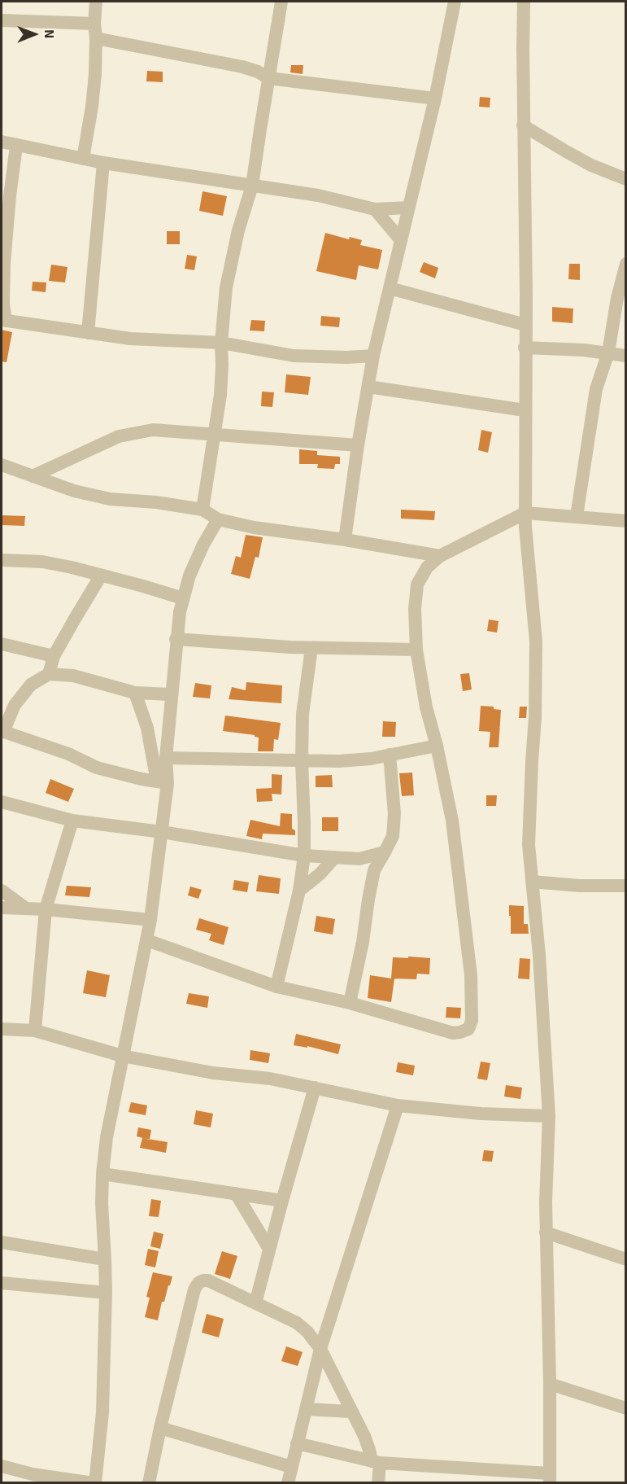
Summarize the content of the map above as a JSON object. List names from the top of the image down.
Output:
{
  "north": "right"
}
